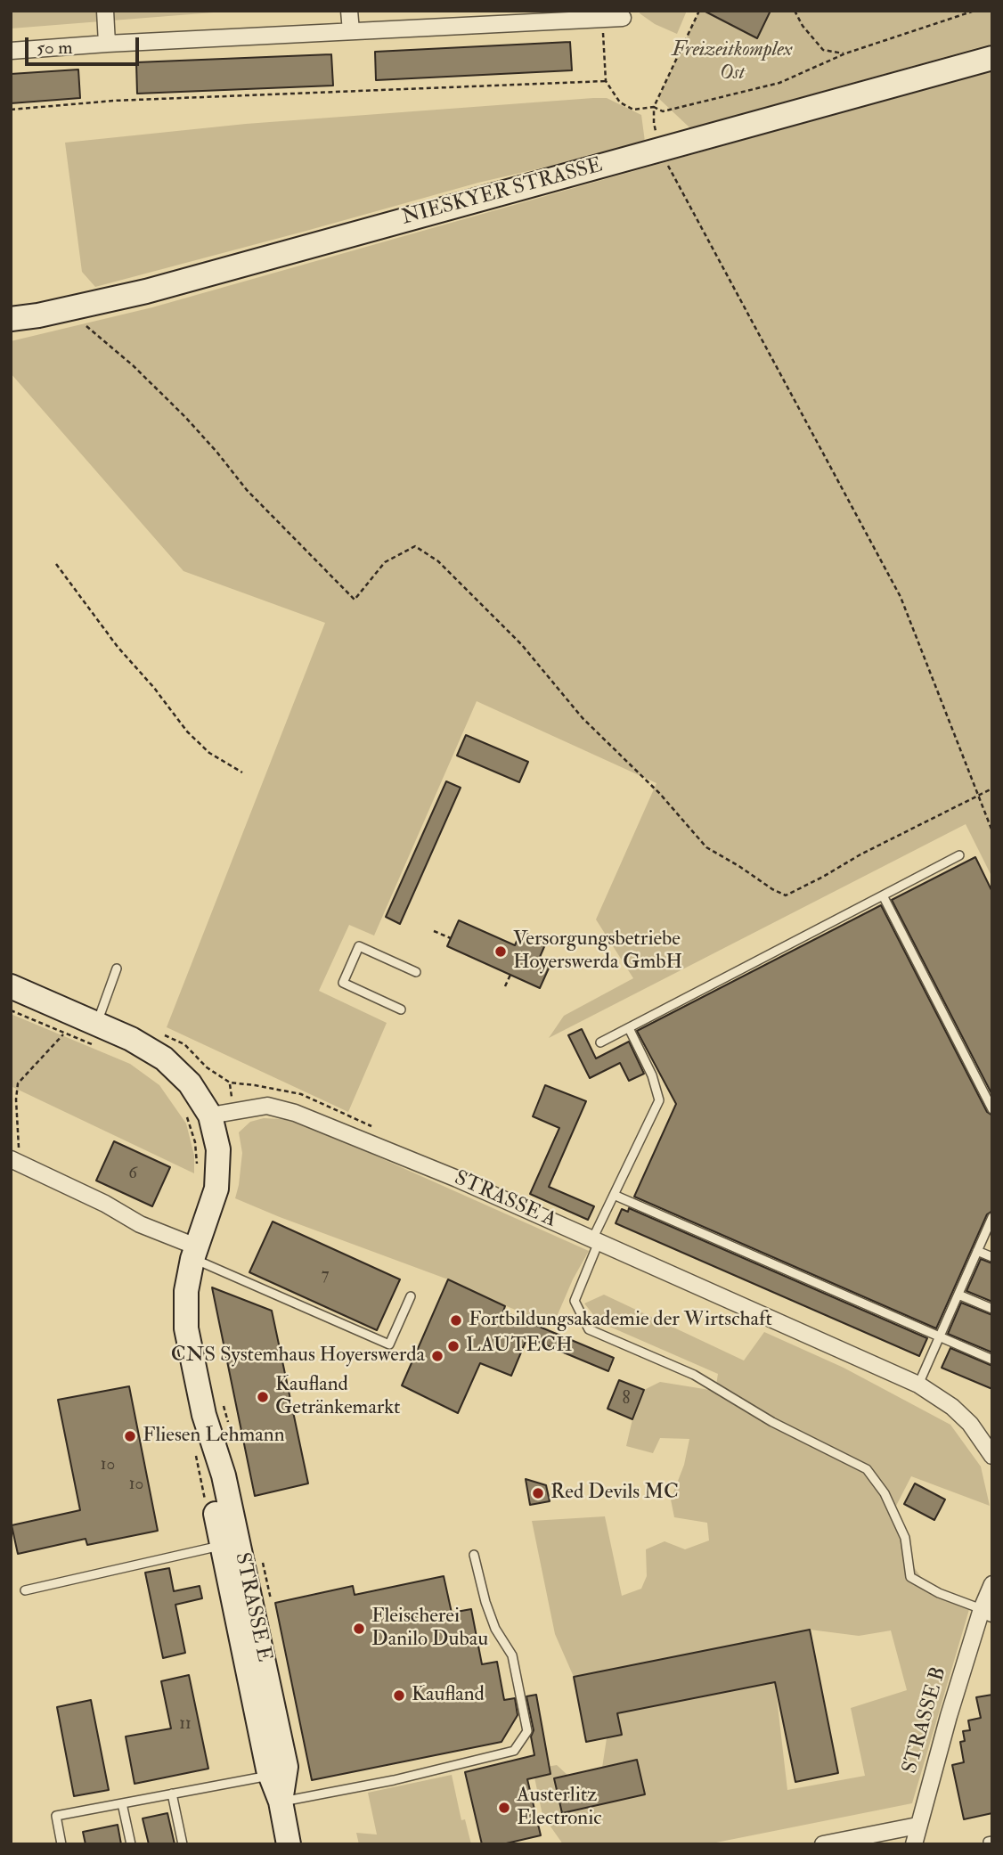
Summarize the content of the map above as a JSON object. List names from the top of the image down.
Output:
{
  "streets": {
    "street": [
      "NIESKYER STRASSE",
      "STRASSE A",
      "STRASSE E",
      "STRASSE B"
    ]
  },
  "crossings": [
    ["STRASSE A", "STRASSE E"]
  ],
  "parks": ["Freizeitkomplex Ost"],
  "places": [
    "Versorgungsbetriebe Hoyerswerda GmbH",
    "Fortbildungsakademie der Wirtschaft",
    "LAUTECH",
    "CNS Systemhaus Hoyerswerda",
    "Kaufland Getränkemarkt",
    "Fliesen Lehmann",
    "Red Devils MC",
    "Fleischerei Danilo Dubau",
    "Kaufland",
    "Austerlitz Electronic"
  ],
  "house_numbers": [
    "6",
    "7",
    "8",
    "10",
    "10",
    "11"
  ],
  "scale_bar": "50 m"
}
